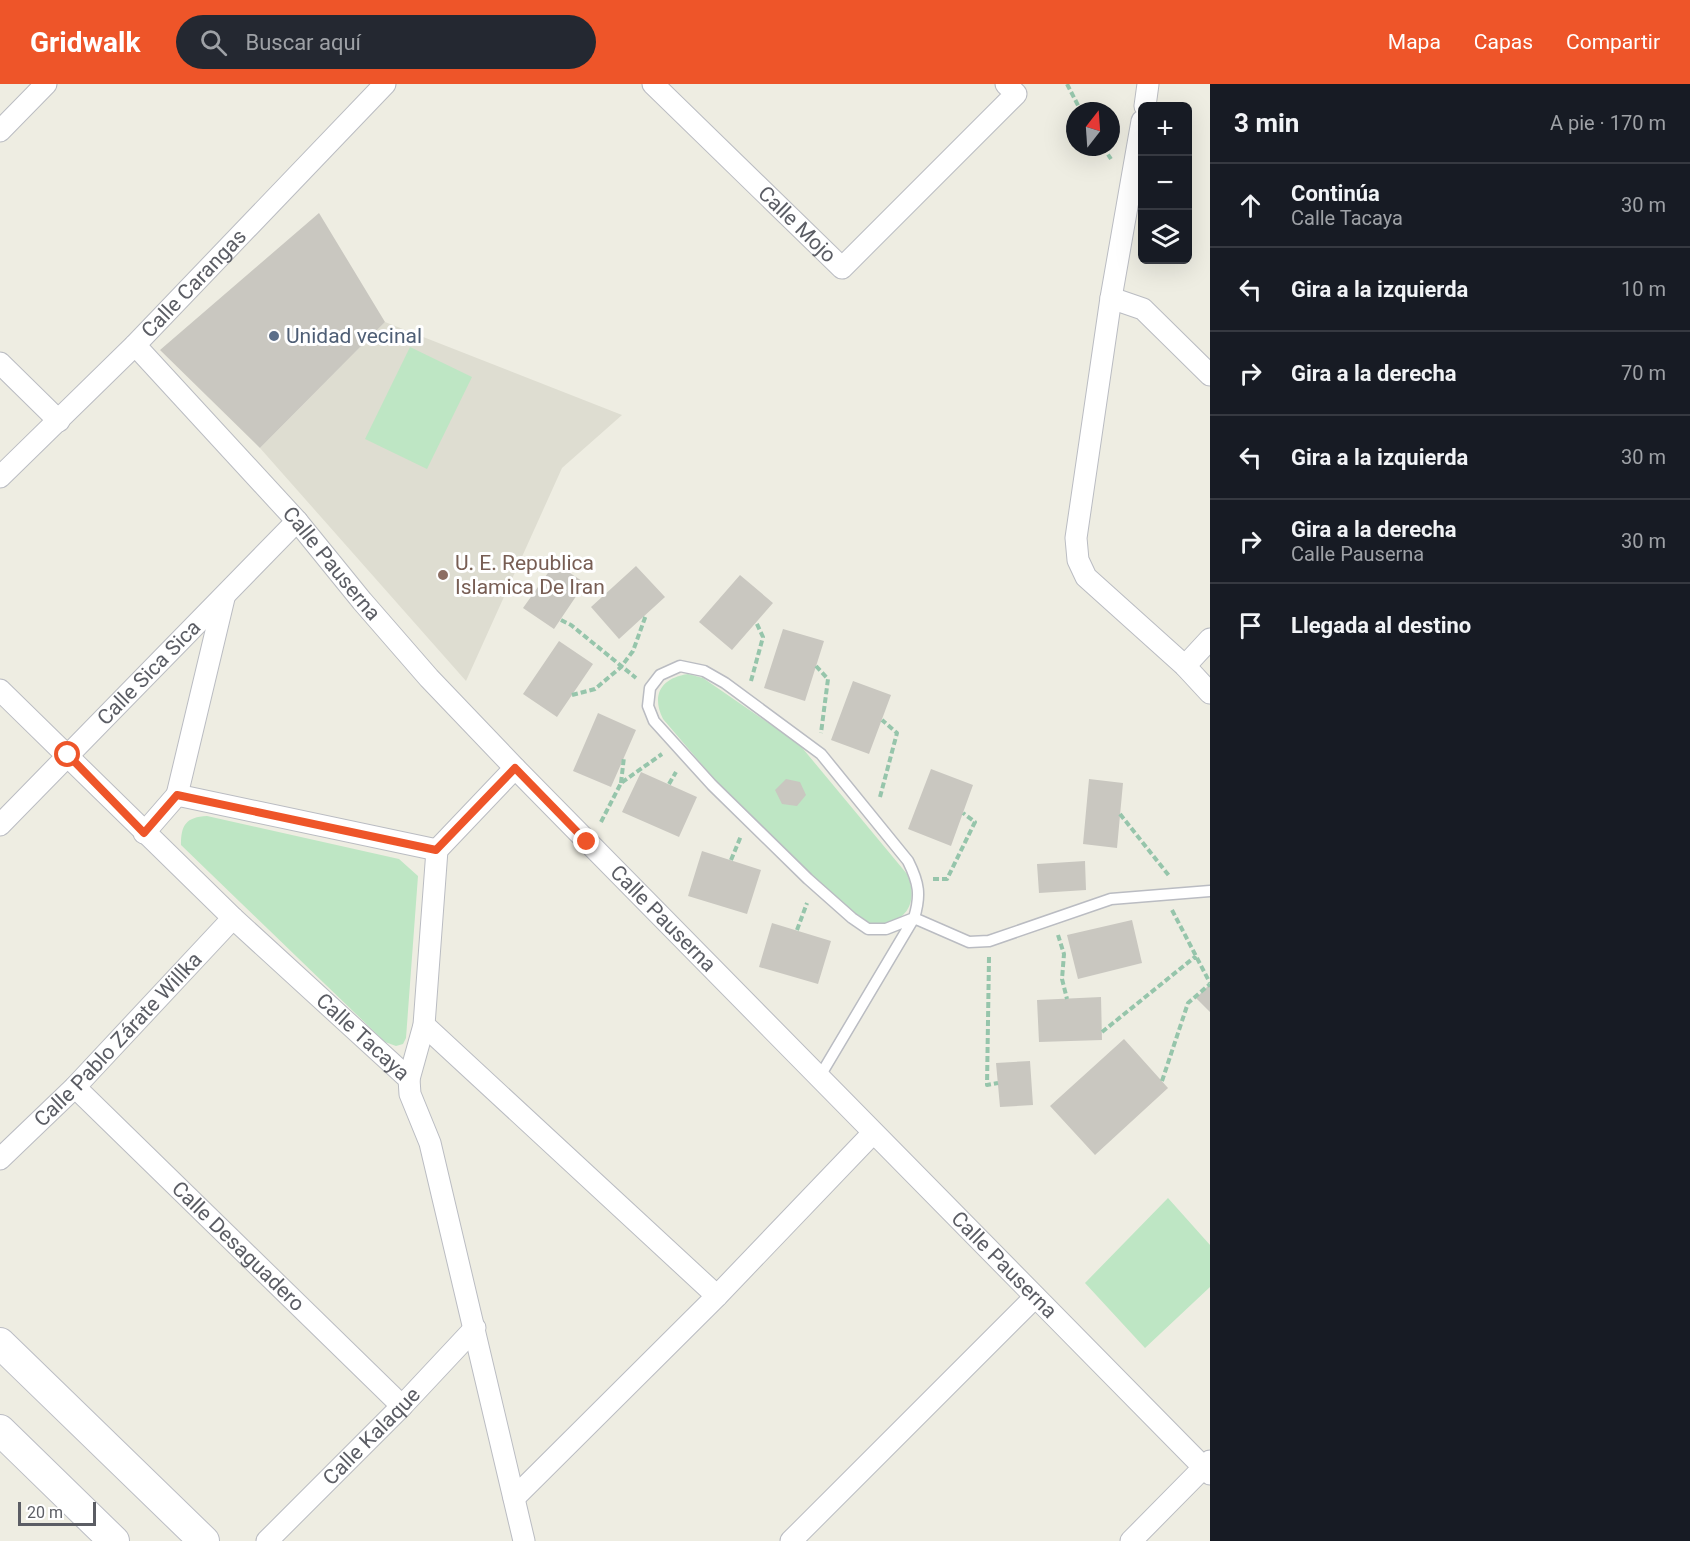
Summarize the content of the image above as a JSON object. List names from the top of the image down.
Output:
{
  "streets": {
    "street": [
      "Calle Mojo",
      "Calle Carangas",
      "Calle Pauserna",
      "Calle Sica Sica",
      "Calle Tacaya",
      "Calle Pablo Zárate Willka",
      "Calle Desaguadero",
      "Calle Kalaque"
    ]
  },
  "crossings": [
    ["Calle Carangas", "Calle Pauserna"],
    ["Calle Pauserna", "Calle Sica Sica"],
    ["Calle Sica Sica", "Calle Tacaya"],
    ["Calle Tacaya", "Calle Pablo Zárate Willka"],
    ["Calle Tacaya", "Calle Kalaque"],
    ["Calle Pablo Zárate Willka", "Calle Desaguadero"],
    ["Calle Desaguadero", "Calle Kalaque"]
  ],
  "places": ["Unidad vecinal", "U. E. Republica Islamica De Iran"],
  "scale_bar": "20 m",
  "north": "top",
  "page": {
    "header": "Gridwalk",
    "search": "Buscar aquí",
    "nav": ["Mapa", "Capas", "Compartir"],
    "heading": ["3 min", "A pie · 170 m"],
    "map_buttons": ["+", "−"],
    "list": [
      ["Continúa", "Calle Tacaya", "30 m"],
      ["Gira a la izquierda", "10 m"],
      ["Gira a la derecha", "70 m"],
      ["Gira a la izquierda", "30 m"],
      ["Gira a la derecha", "Calle Pauserna", "30 m"],
      "Llegada al destino"
    ],
    "scale": "20 m"
  }
}
